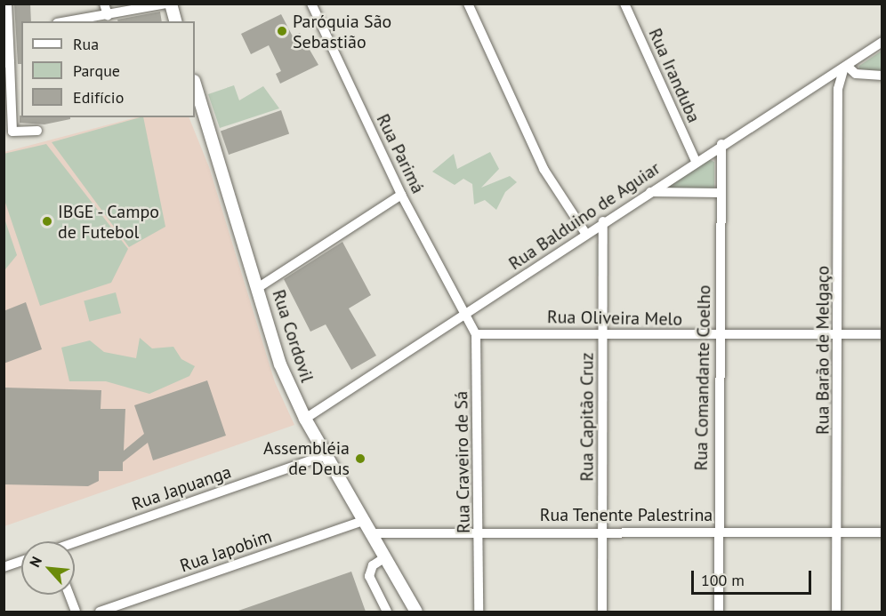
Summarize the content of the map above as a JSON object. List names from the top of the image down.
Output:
{
  "streets": {
    "main road": ["Rua Cordovil"],
    "street": [
      "Rua Iranduba",
      "Rua Parimá",
      "Rua Balduino de Aguiar",
      "Rua Oliveira Melo",
      "Rua Barão de Melgaço",
      "Rua Comandante Coelho",
      "Rua Capitão Cruz",
      "Rua Craveiro de Sá",
      "Rua Japuanga",
      "Rua Tenente Palestrina",
      "Rua Japobim"
    ]
  },
  "crossings": [
    ["Rua Iranduba", "Rua Balduino de Aguiar"],
    ["Rua Parimá", "Rua Balduino de Aguiar"],
    ["Rua Parimá", "Rua Craveiro de Sá"],
    ["Rua Balduino de Aguiar", "Rua Cordovil"],
    ["Rua Balduino de Aguiar", "Rua Barão de Melgaço"],
    ["Rua Balduino de Aguiar", "Rua Comandante Coelho"],
    ["Rua Balduino de Aguiar", "Rua Capitão Cruz"],
    ["Rua Balduino de Aguiar", "Rua Craveiro de Sá"],
    ["Rua Oliveira Melo", "Rua Barão de Melgaço"],
    ["Rua Oliveira Melo", "Rua Comandante Coelho"],
    ["Rua Oliveira Melo", "Rua Capitão Cruz"],
    ["Rua Oliveira Melo", "Rua Craveiro de Sá"],
    ["Rua Cordovil", "Rua Japuanga"],
    ["Rua Cordovil", "Rua Tenente Palestrina"],
    ["Rua Cordovil", "Rua Japobim"],
    ["Rua Barão de Melgaço", "Rua Tenente Palestrina"],
    ["Rua Comandante Coelho", "Rua Tenente Palestrina"],
    ["Rua Capitão Cruz", "Rua Tenente Palestrina"],
    ["Rua Craveiro de Sá", "Rua Tenente Palestrina"]
  ],
  "places": ["Paróquia São Sebastião", "IBGE - Campo de Futebol", "Assembléia de Deus"],
  "legend": ["Rua", "Parque", "Edifício"],
  "scale_bar": "100 m",
  "north": "top left"
}
